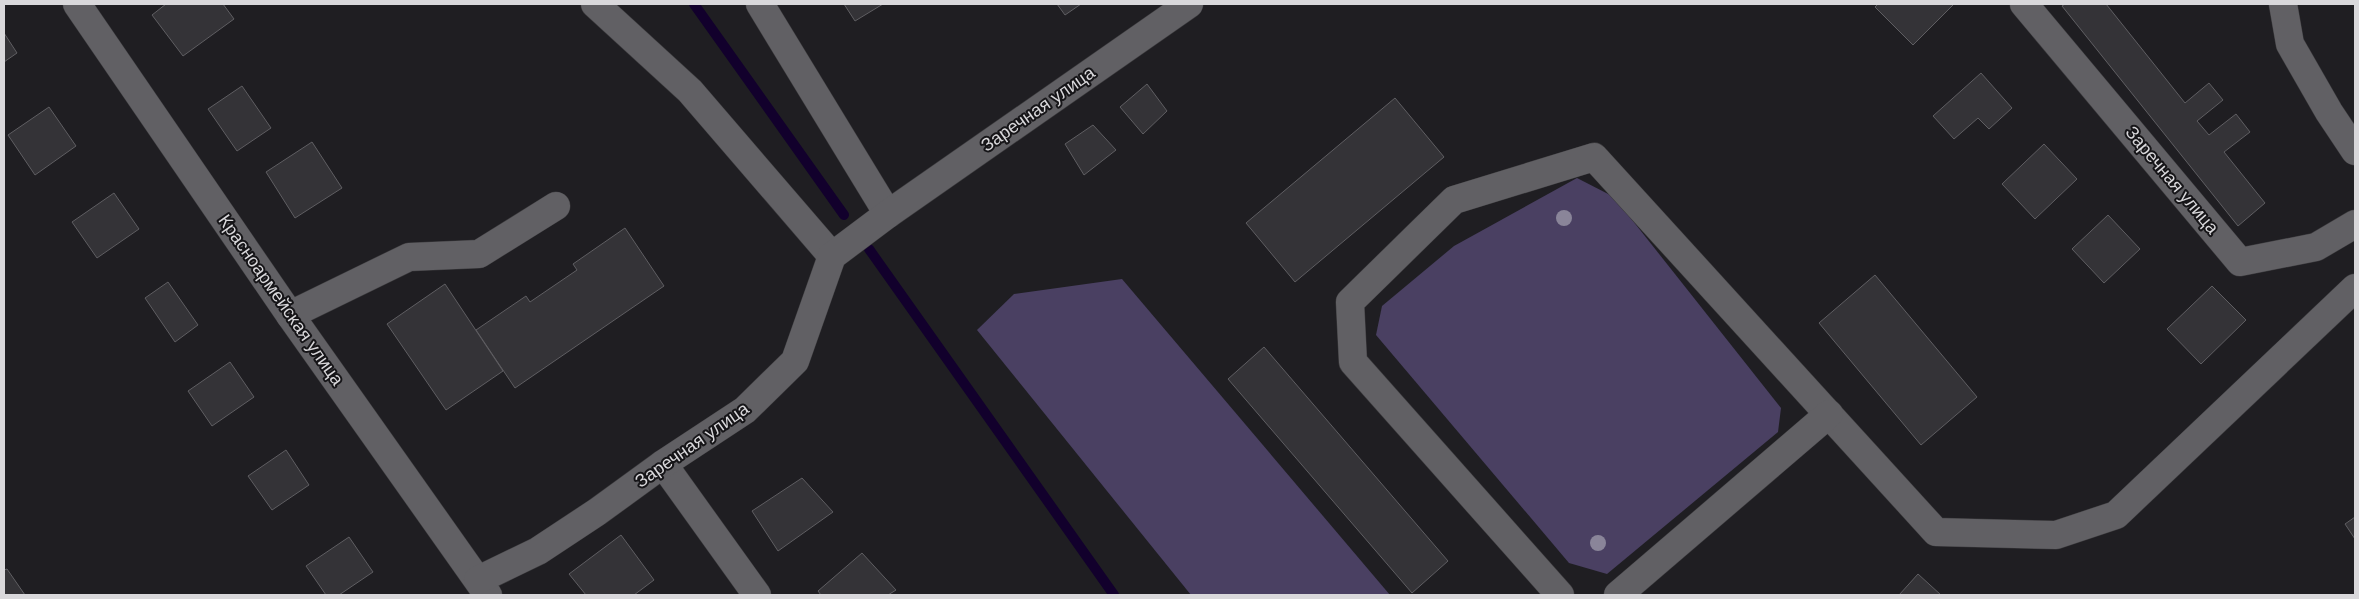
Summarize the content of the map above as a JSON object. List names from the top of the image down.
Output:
{
  "streets": {
    "street": ["Заречная улица", "Красноармейская улица"]
  },
  "crossings": [
    ["Заречная улица", "Красноармейская улица"]
  ]
}
